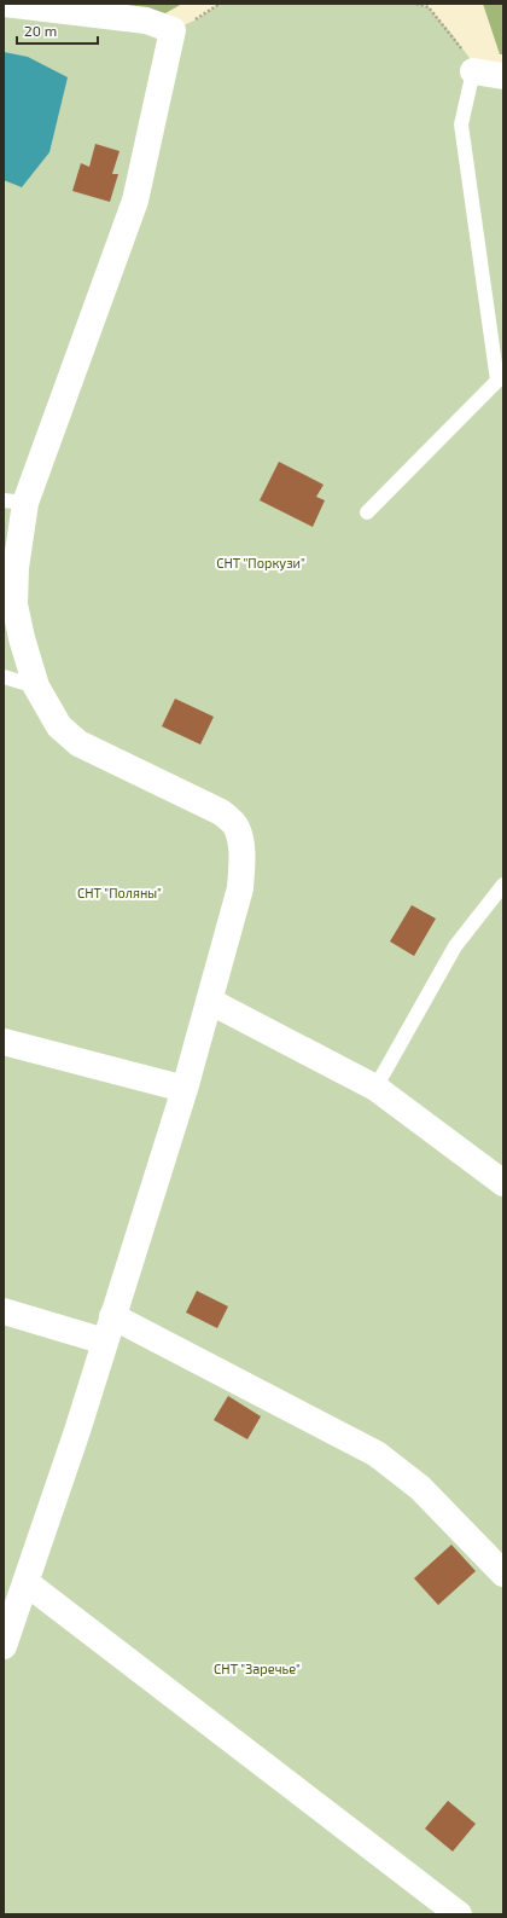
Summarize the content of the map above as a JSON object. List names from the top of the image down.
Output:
{
  "parks": ["СНТ \"Поркузи\"", "СНТ \"Поляны\"", "СНТ \"Заречье\""],
  "scale_bar": "20 m"
}
